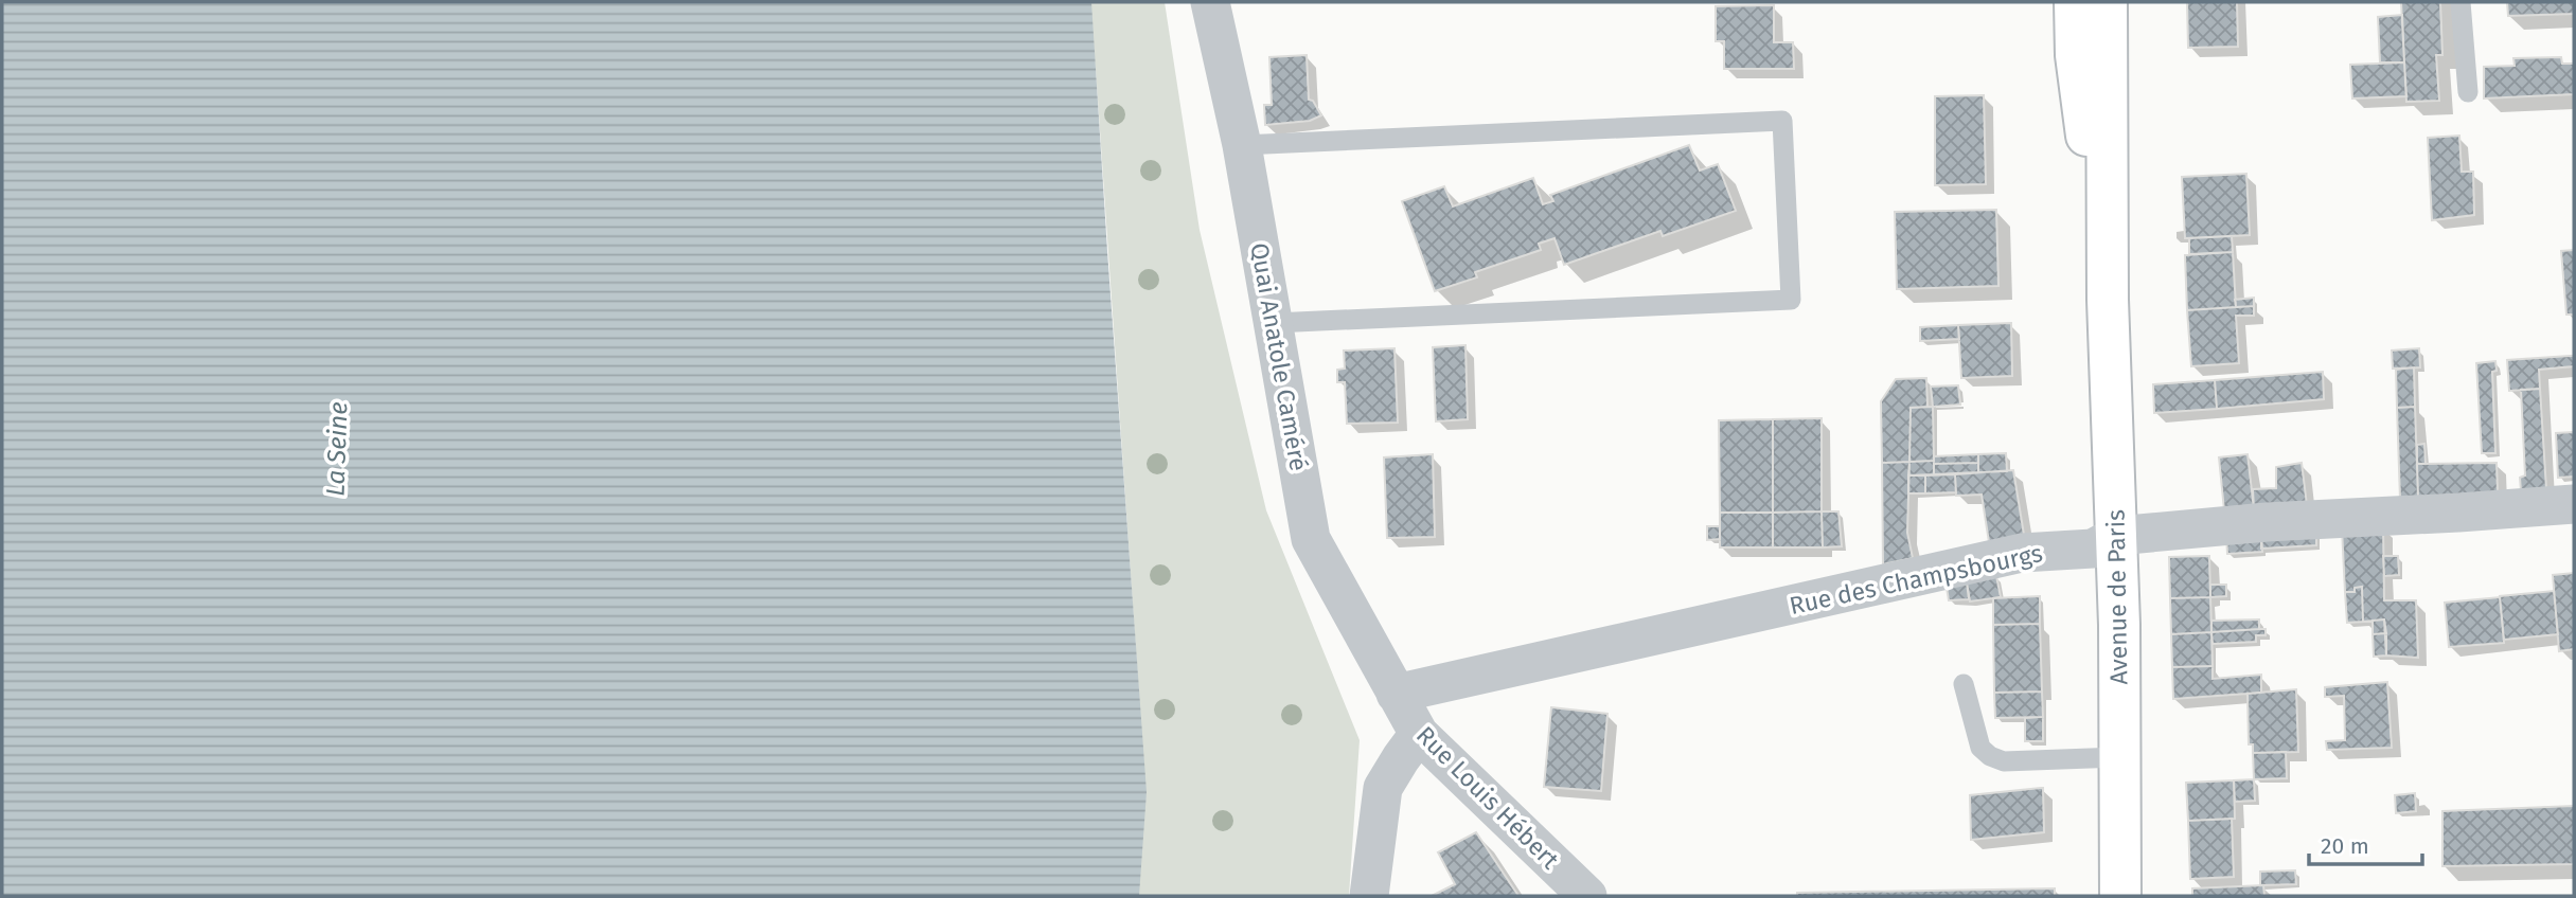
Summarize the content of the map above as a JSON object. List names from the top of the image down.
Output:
{
  "streets": {
    "main road": ["Avenue de Paris"],
    "street": ["Quai Anatole Caméré", "Rue des Champsbourgs", "Rue Louis Hébert"]
  },
  "crossings": [
    ["Quai Anatole Caméré", "Rue des Champsbourgs"],
    ["Quai Anatole Caméré", "Rue Louis Hébert"],
    ["Rue des Champsbourgs", "Avenue de Paris"],
    ["Rue des Champsbourgs", "Rue Louis Hébert"]
  ],
  "water": ["La Seine"],
  "scale_bar": "20 m"
}
